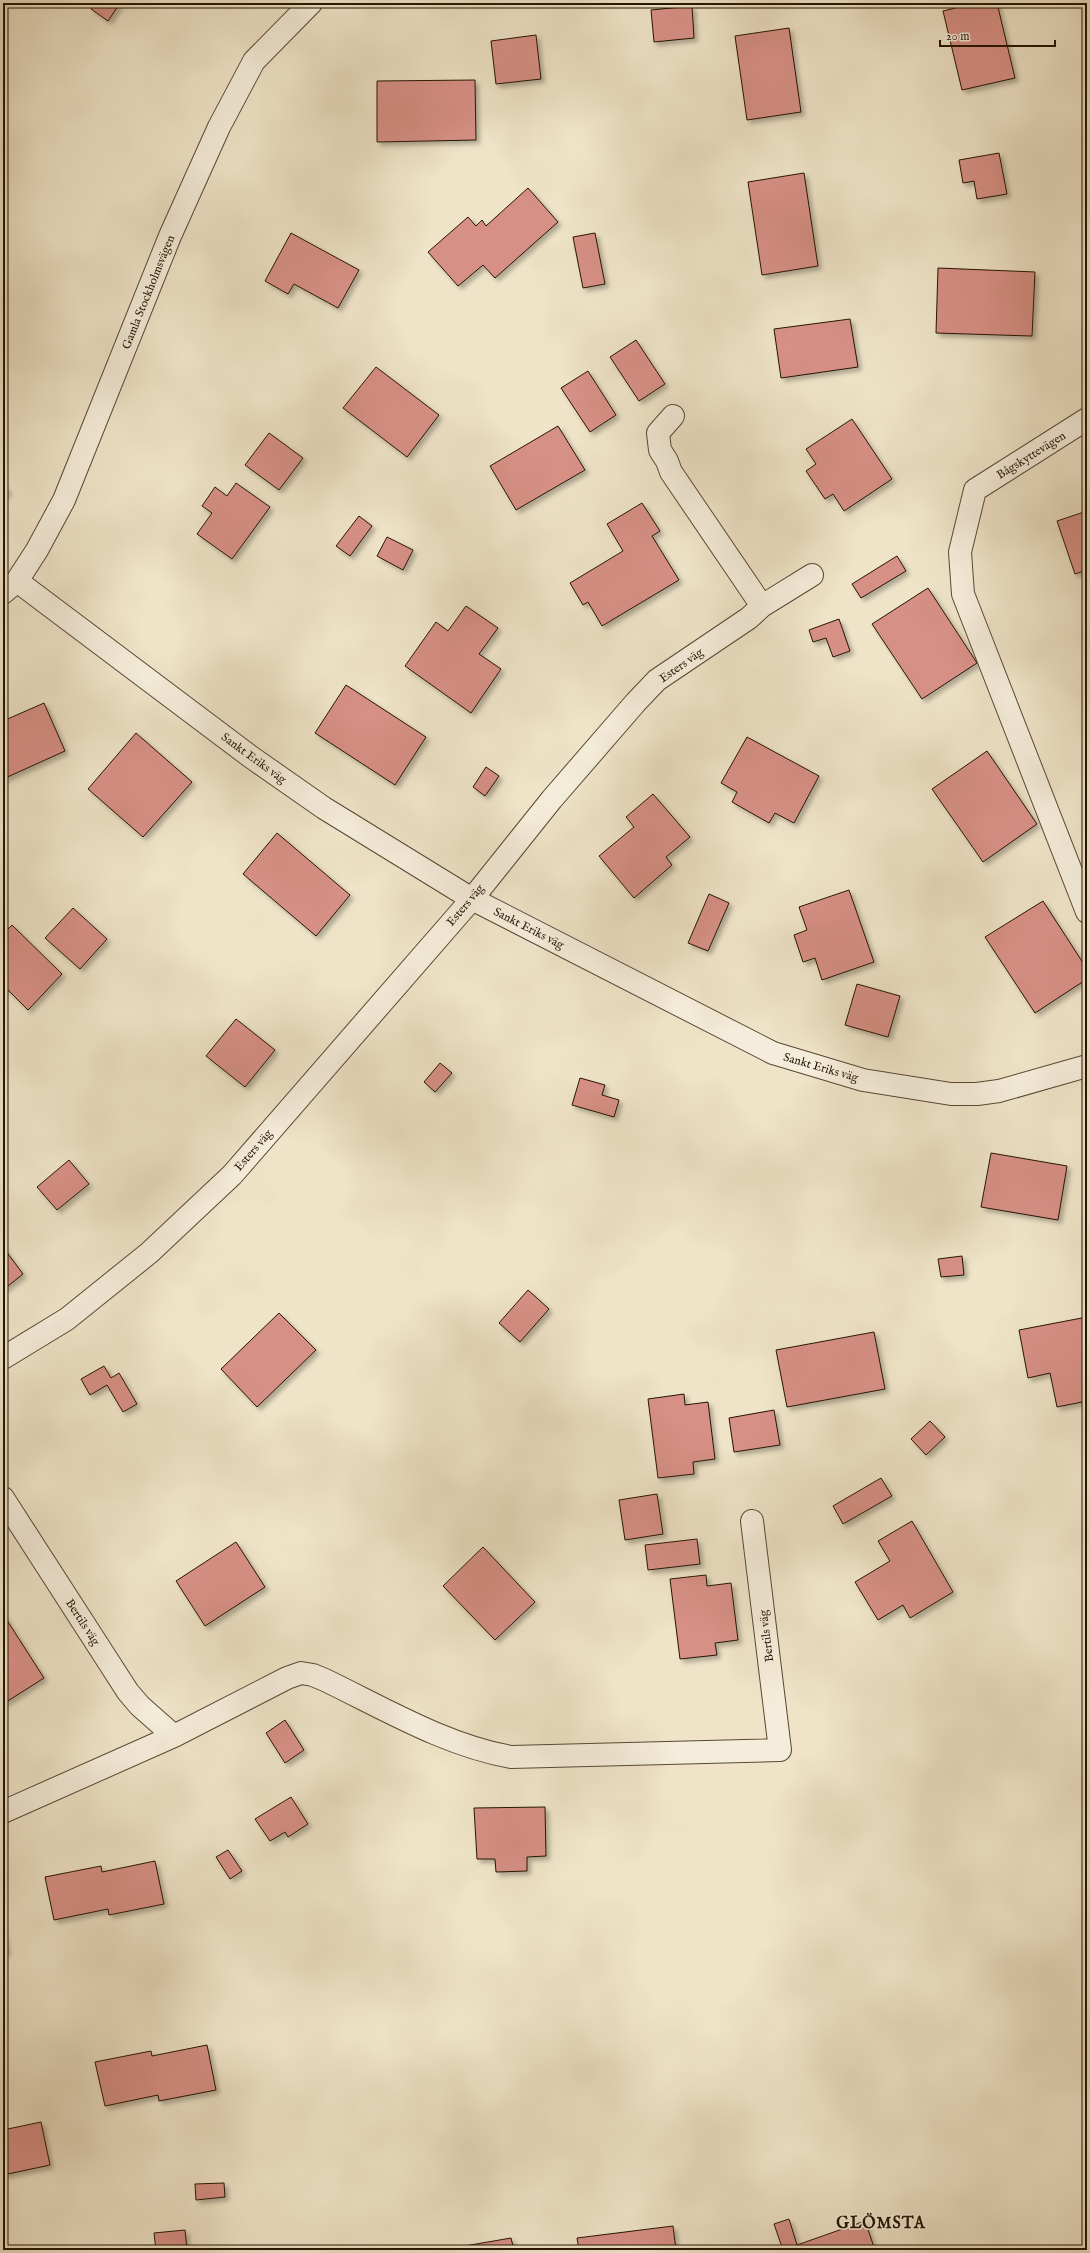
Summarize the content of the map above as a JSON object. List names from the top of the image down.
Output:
{
  "streets": {
    "street": [
      "Gamla Stockholmsvägen",
      "Bågskyttevägen",
      "Esters väg",
      "Sankt Eriks väg",
      "Bertils väg"
    ]
  },
  "crossings": [
    ["Gamla Stockholmsvägen", "Sankt Eriks väg"],
    ["Esters väg", "Sankt Eriks väg"]
  ],
  "districts": ["GLÖMSTA"],
  "scale_bar": "20 m"
}
